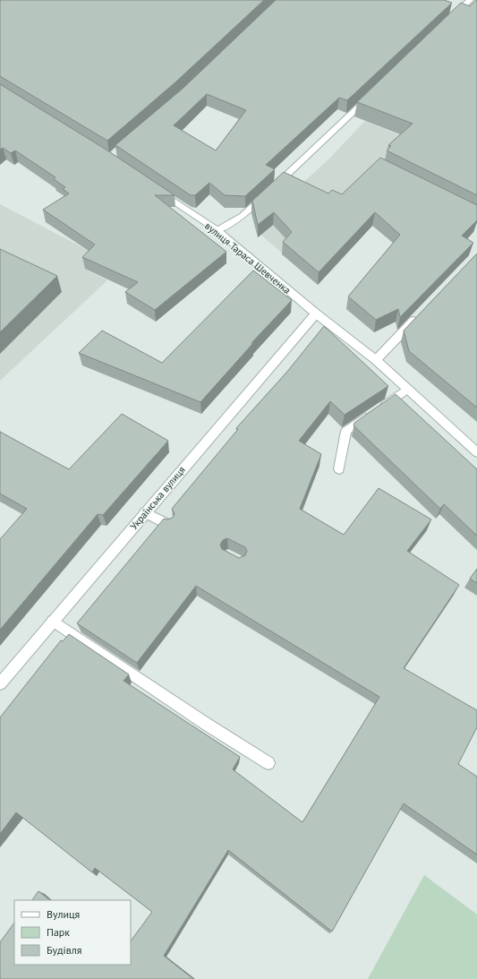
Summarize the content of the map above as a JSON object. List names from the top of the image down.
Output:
{
  "streets": {
    "street": ["вулиця Тараса Шевченка", "Українська вулиця"]
  },
  "crossings": [
    ["вулиця Тараса Шевченка", "Українська вулиця"]
  ],
  "legend": ["Вулиця", "Парк", "Будівля"]
}
